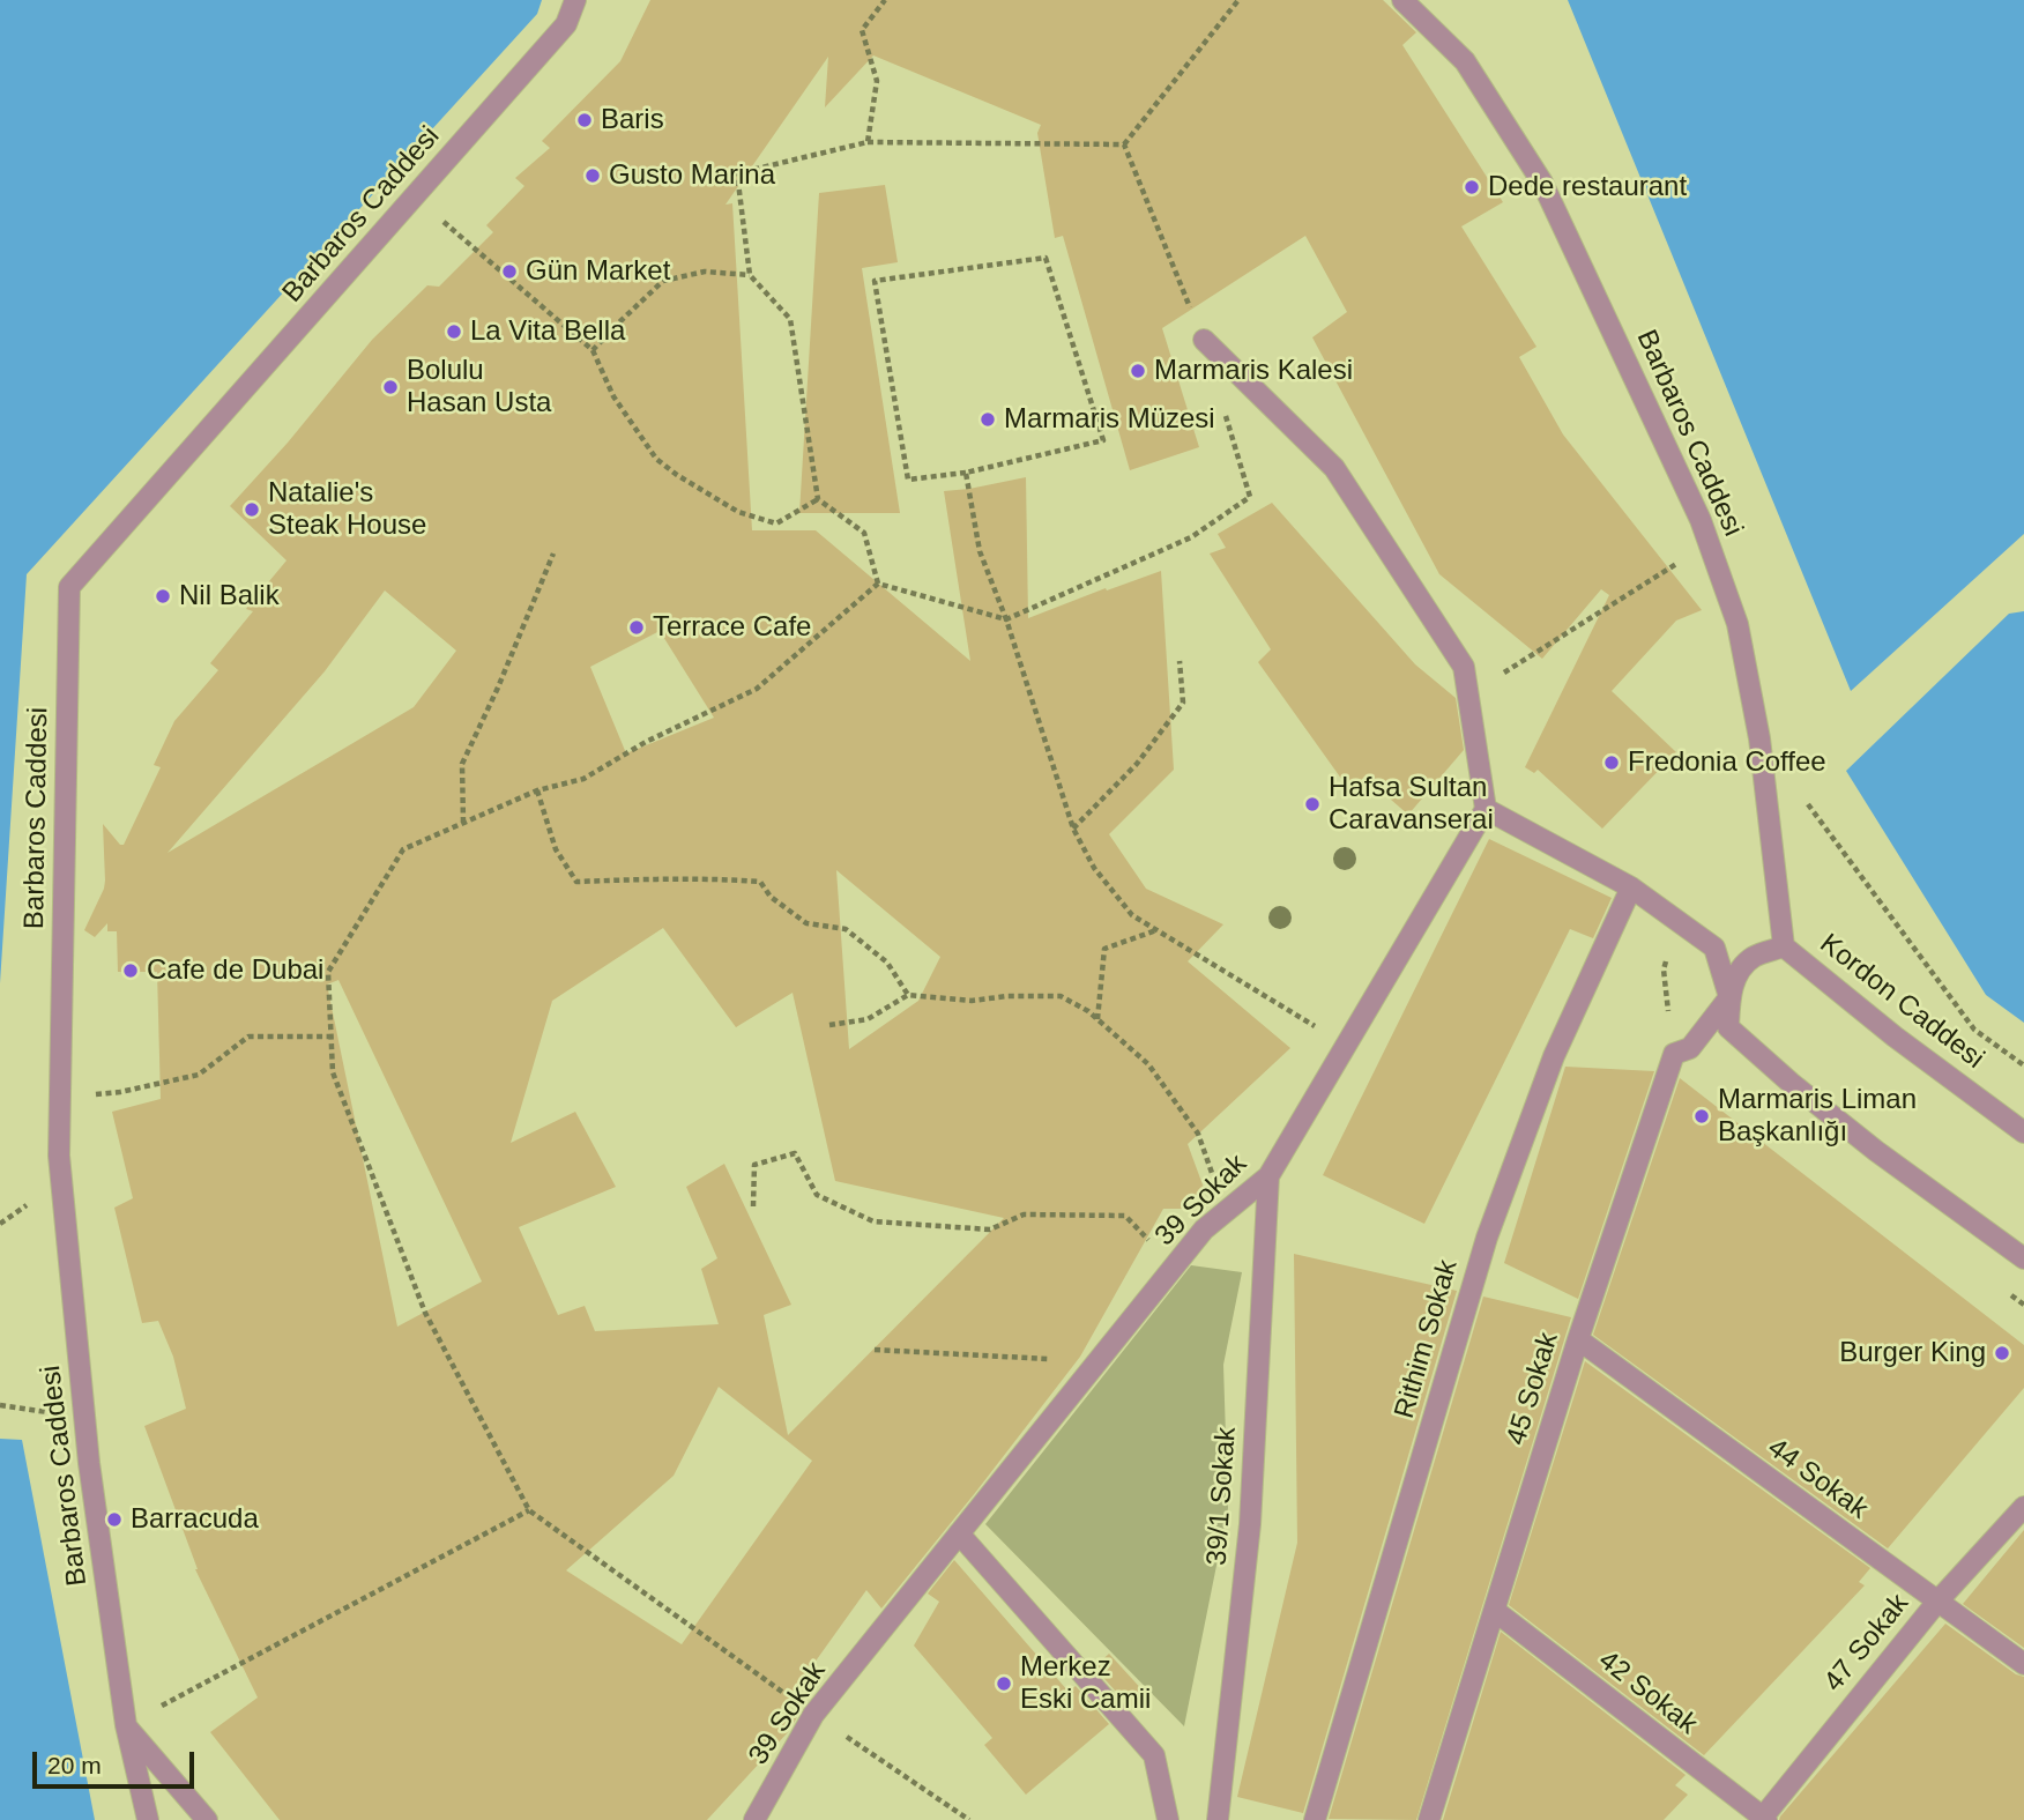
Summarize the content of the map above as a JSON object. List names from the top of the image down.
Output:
{
  "streets": {
    "street": [
      "Barbaros Caddesi",
      "Kordon Caddesi",
      "39 Sokak",
      "Rithim Sokak",
      "45 Sokak",
      "44 Sokak",
      "39/1 Sokak",
      "47 Sokak",
      "42 Sokak"
    ]
  },
  "crossings": [
    ["Barbaros Caddesi", "Kordon Caddesi"],
    ["Kordon Caddesi", "45 Sokak"],
    ["39 Sokak", "39/1 Sokak"],
    ["45 Sokak", "44 Sokak"],
    ["45 Sokak", "42 Sokak"],
    ["44 Sokak", "47 Sokak"],
    ["47 Sokak", "42 Sokak"]
  ],
  "places": [
    "Baris",
    "Gusto Marina",
    "Dede restaurant",
    "Gün Market",
    "La Vita Bella",
    "Marmaris Kalesi",
    "Bolulu Hasan Usta",
    "Marmaris Müzesi",
    "Natalie's Steak House",
    "Nil Balik",
    "Terrace Cafe",
    "Fredonia Coffee",
    "Hafsa Sultan Caravanserai",
    "Cafe de Dubai",
    "Marmaris Liman Başkanlığı",
    "Burger King",
    "Barracuda",
    "Merkez Eski Camii"
  ],
  "scale_bar": "20 m"
}
